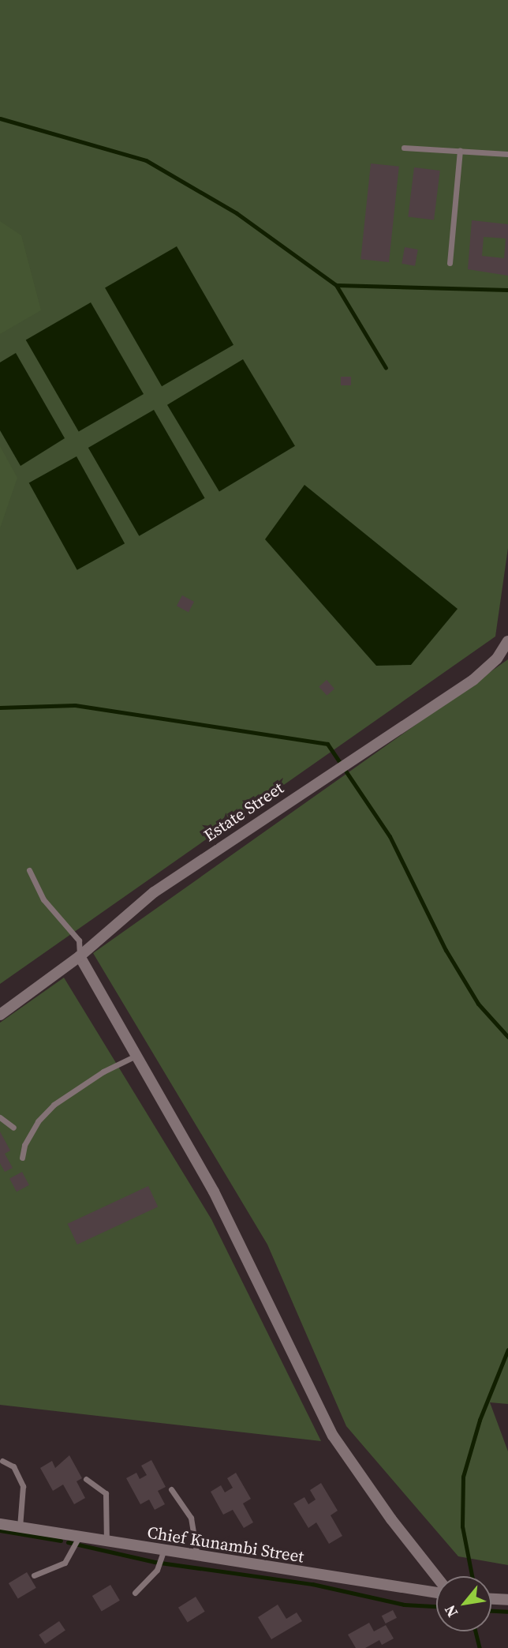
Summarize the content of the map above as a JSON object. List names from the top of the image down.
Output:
{
  "streets": {
    "street": ["Estate Street", "Chief Kunambi Street"]
  },
  "north": "bottom left"
}
